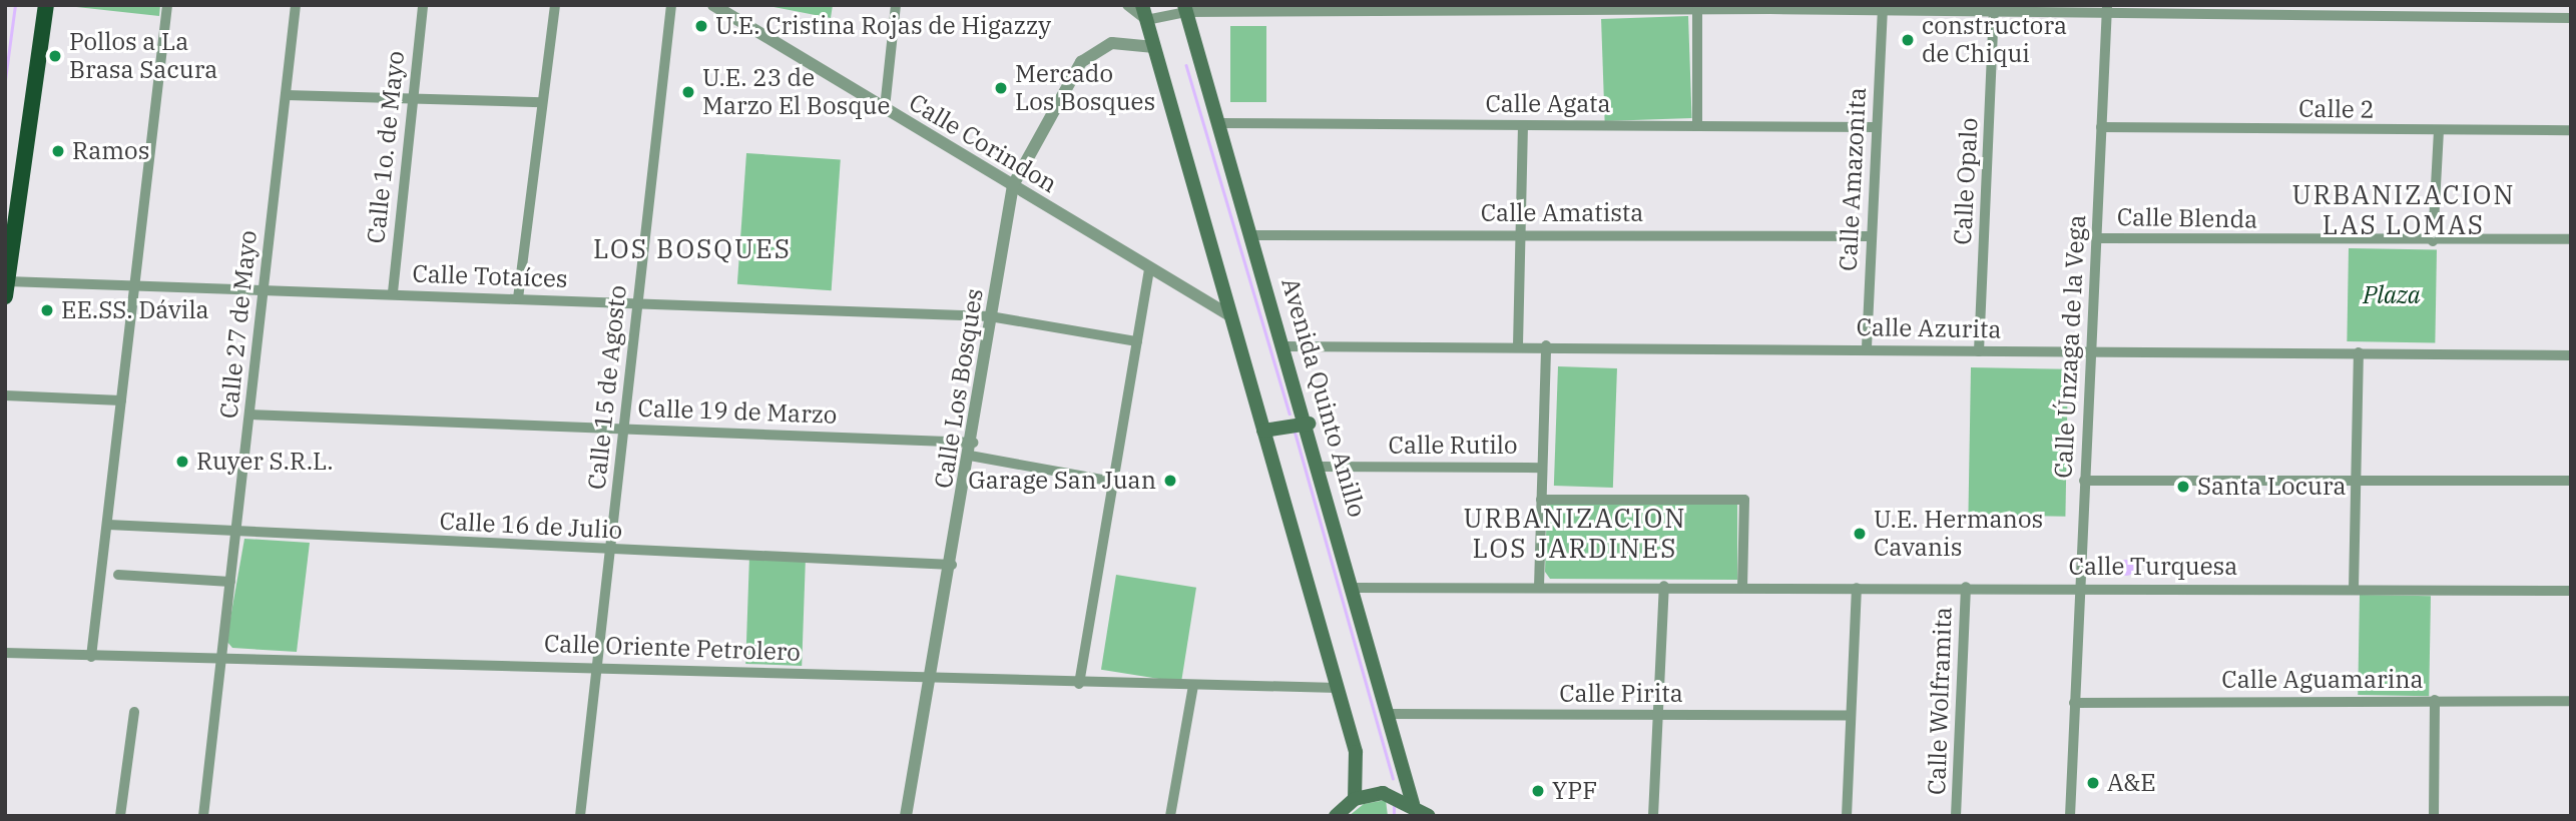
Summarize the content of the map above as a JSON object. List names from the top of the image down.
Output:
{
  "streets": {
    "main road": ["Avenida Quinto Anillo"],
    "street": [
      "Calle Agata",
      "Calle 2",
      "Calle Corindon",
      "Calle 1o. de Mayo",
      "Calle Amazonita",
      "Calle Opalo",
      "Calle Amatista",
      "Calle Blenda",
      "Calle Totaíces",
      "Calle 27 de Mayo",
      "Calle Azurita",
      "Calle Únzaga de la Vega",
      "Calle 15 de Agosto",
      "Calle Los Bosques",
      "Calle 19 de Marzo",
      "Calle Rutilo",
      "Calle 16 de Julio",
      "Calle Turquesa",
      "Calle Oriente Petrolero",
      "Calle Aguamarina",
      "Calle Pirita",
      "Calle Wolframita"
    ]
  },
  "crossings": [
    ["Calle Agata", "Calle Amazonita"],
    ["Calle Agata", "Avenida Quinto Anillo"],
    ["Calle 2", "Calle Únzaga de la Vega"],
    ["Calle Corindon", "Calle Los Bosques"],
    ["Calle 1o. de Mayo", "Calle Totaíces"],
    ["Calle Amazonita", "Calle Amatista"],
    ["Calle Amazonita", "Calle Azurita"],
    ["Calle Opalo", "Calle Azurita"],
    ["Calle Amatista", "Avenida Quinto Anillo"],
    ["Calle Blenda", "Calle Únzaga de la Vega"],
    ["Calle Totaíces", "Calle 27 de Mayo"],
    ["Calle Totaíces", "Calle 15 de Agosto"],
    ["Calle Totaíces", "Calle Los Bosques"],
    ["Calle 27 de Mayo", "Calle 19 de Marzo"],
    ["Calle 27 de Mayo", "Calle 16 de Julio"],
    ["Calle 27 de Mayo", "Calle Oriente Petrolero"],
    ["Calle Azurita", "Calle Únzaga de la Vega"],
    ["Calle Azurita", "Avenida Quinto Anillo"],
    ["Calle Únzaga de la Vega", "Calle Turquesa"],
    ["Calle Únzaga de la Vega", "Calle Aguamarina"],
    ["Calle 15 de Agosto", "Calle 19 de Marzo"],
    ["Calle 15 de Agosto", "Calle 16 de Julio"],
    ["Calle 15 de Agosto", "Calle Oriente Petrolero"],
    ["Calle Los Bosques", "Calle 19 de Marzo"],
    ["Calle Los Bosques", "Calle 16 de Julio"],
    ["Calle Los Bosques", "Calle Oriente Petrolero"],
    ["Avenida Quinto Anillo", "Calle Rutilo"],
    ["Avenida Quinto Anillo", "Calle Turquesa"],
    ["Avenida Quinto Anillo", "Calle Pirita"],
    ["Calle Turquesa", "Calle Wolframita"]
  ],
  "districts": ["URBANIZACION LAS LOMAS", "LOS BOSQUES", "URBANIZACION LOS JARDINES"],
  "parks": ["Plaza"],
  "places": [
    "U.E. Cristina Rojas de Higazzy",
    "constructora de Chiqui",
    "Pollos a La Brasa Sacura",
    "Mercado Los Bosques",
    "U.E. 23 de Marzo El Bosque",
    "Ramos",
    "EE.SS. Dávila",
    "Ruyer S.R.L.",
    "Garage San Juan",
    "Santa Locura",
    "U.E. Hermanos Cavanis",
    "A&E",
    "YPF"
  ]
}
